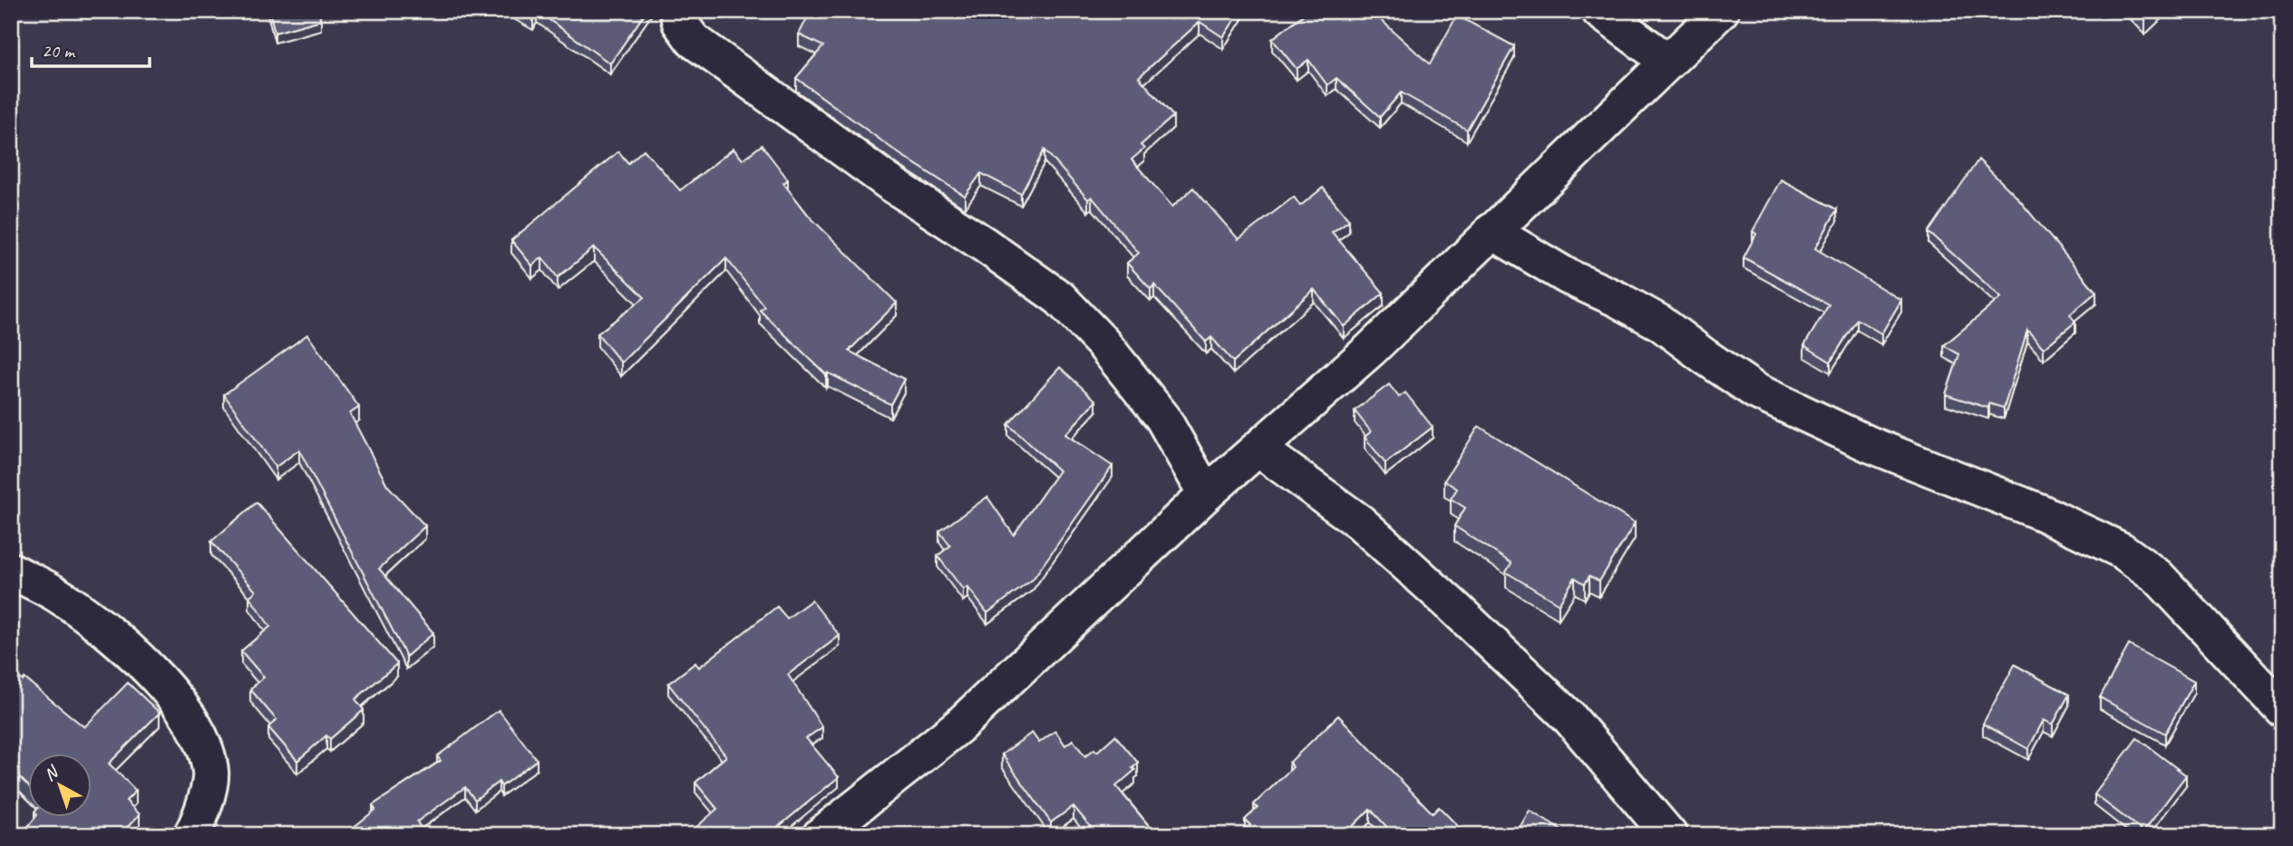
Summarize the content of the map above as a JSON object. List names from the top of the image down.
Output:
{
  "scale_bar": "20 m",
  "north": "top left"
}
